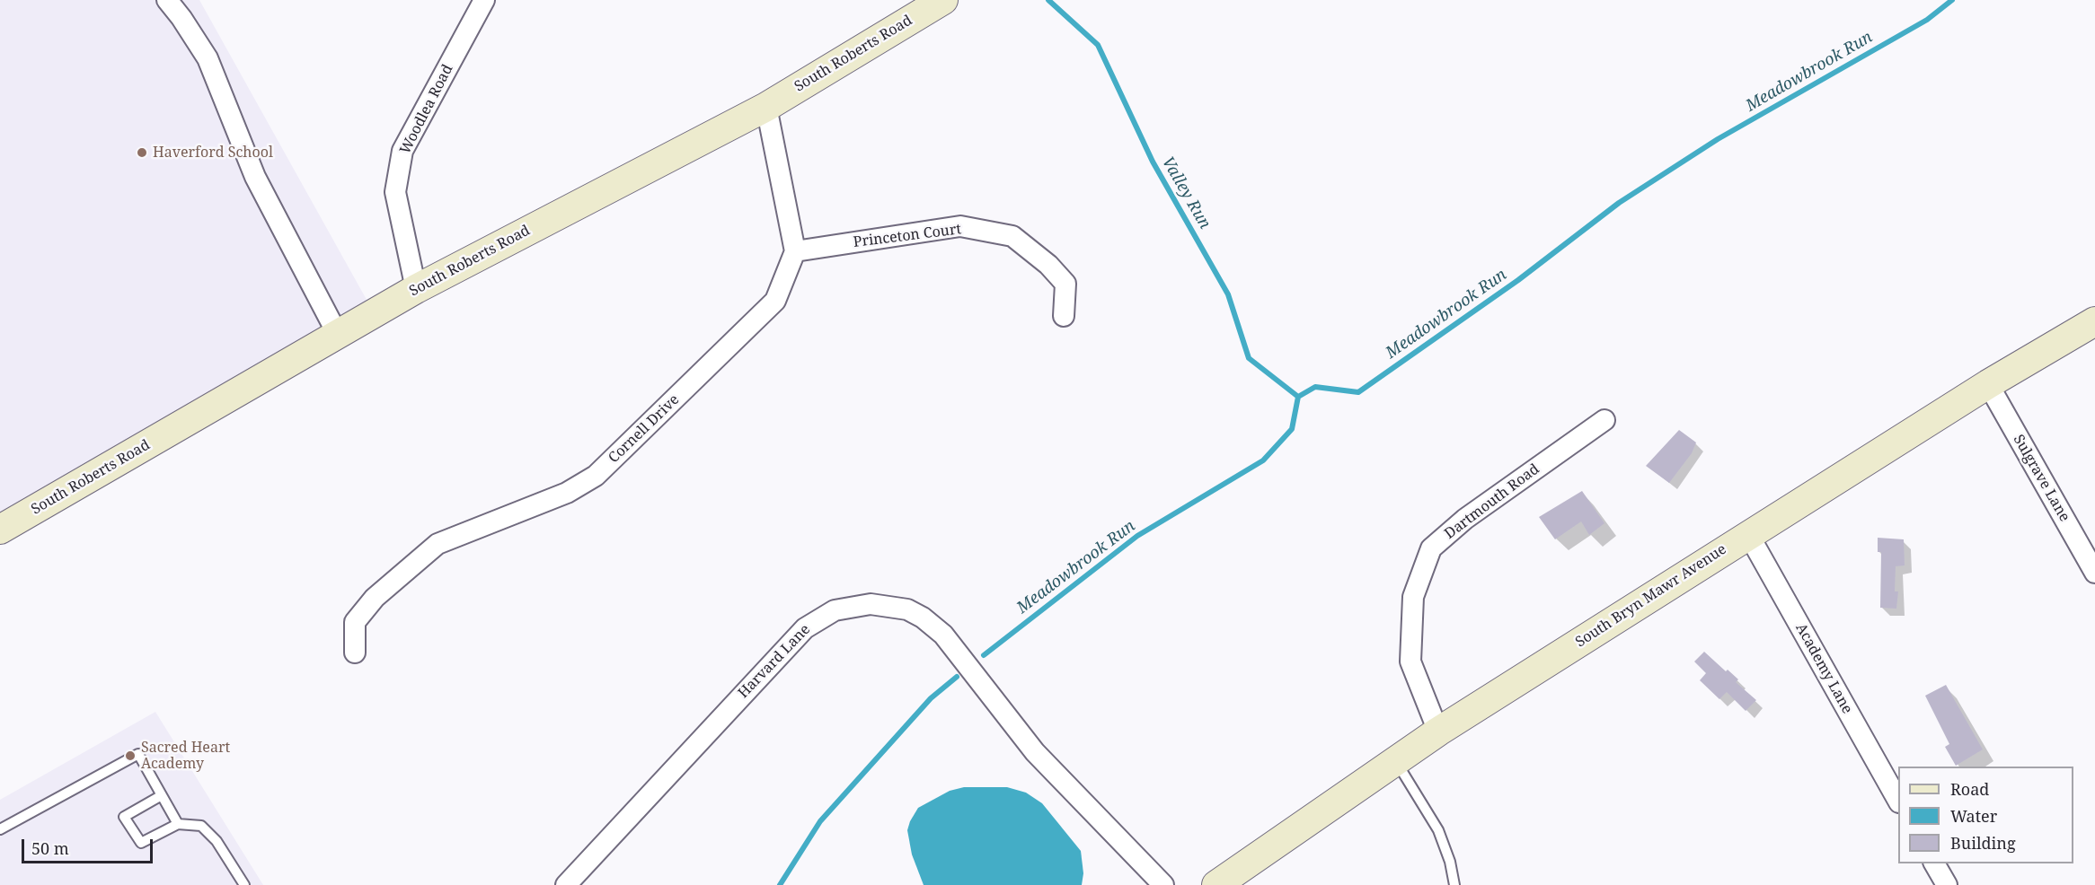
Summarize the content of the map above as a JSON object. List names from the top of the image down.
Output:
{
  "streets": {
    "street": [
      "South Roberts Road",
      "Woodlea Road",
      "Princeton Court",
      "Cornell Drive",
      "Sulgrave Lane",
      "Dartmouth Road",
      "South Bryn Mawr Avenue",
      "Harvard Lane",
      "Academy Lane"
    ]
  },
  "crossings": [
    ["South Roberts Road", "Woodlea Road"],
    ["Princeton Court", "Cornell Drive"],
    ["Sulgrave Lane", "South Bryn Mawr Avenue"],
    ["Dartmouth Road", "South Bryn Mawr Avenue"],
    ["South Bryn Mawr Avenue", "Academy Lane"]
  ],
  "water": ["Meadowbrook Run", "Valley Run"],
  "places": ["Haverford School", "Sacred Heart Academy"],
  "legend": ["Road", "Water", "Building"],
  "scale_bar": "50 m"
}
